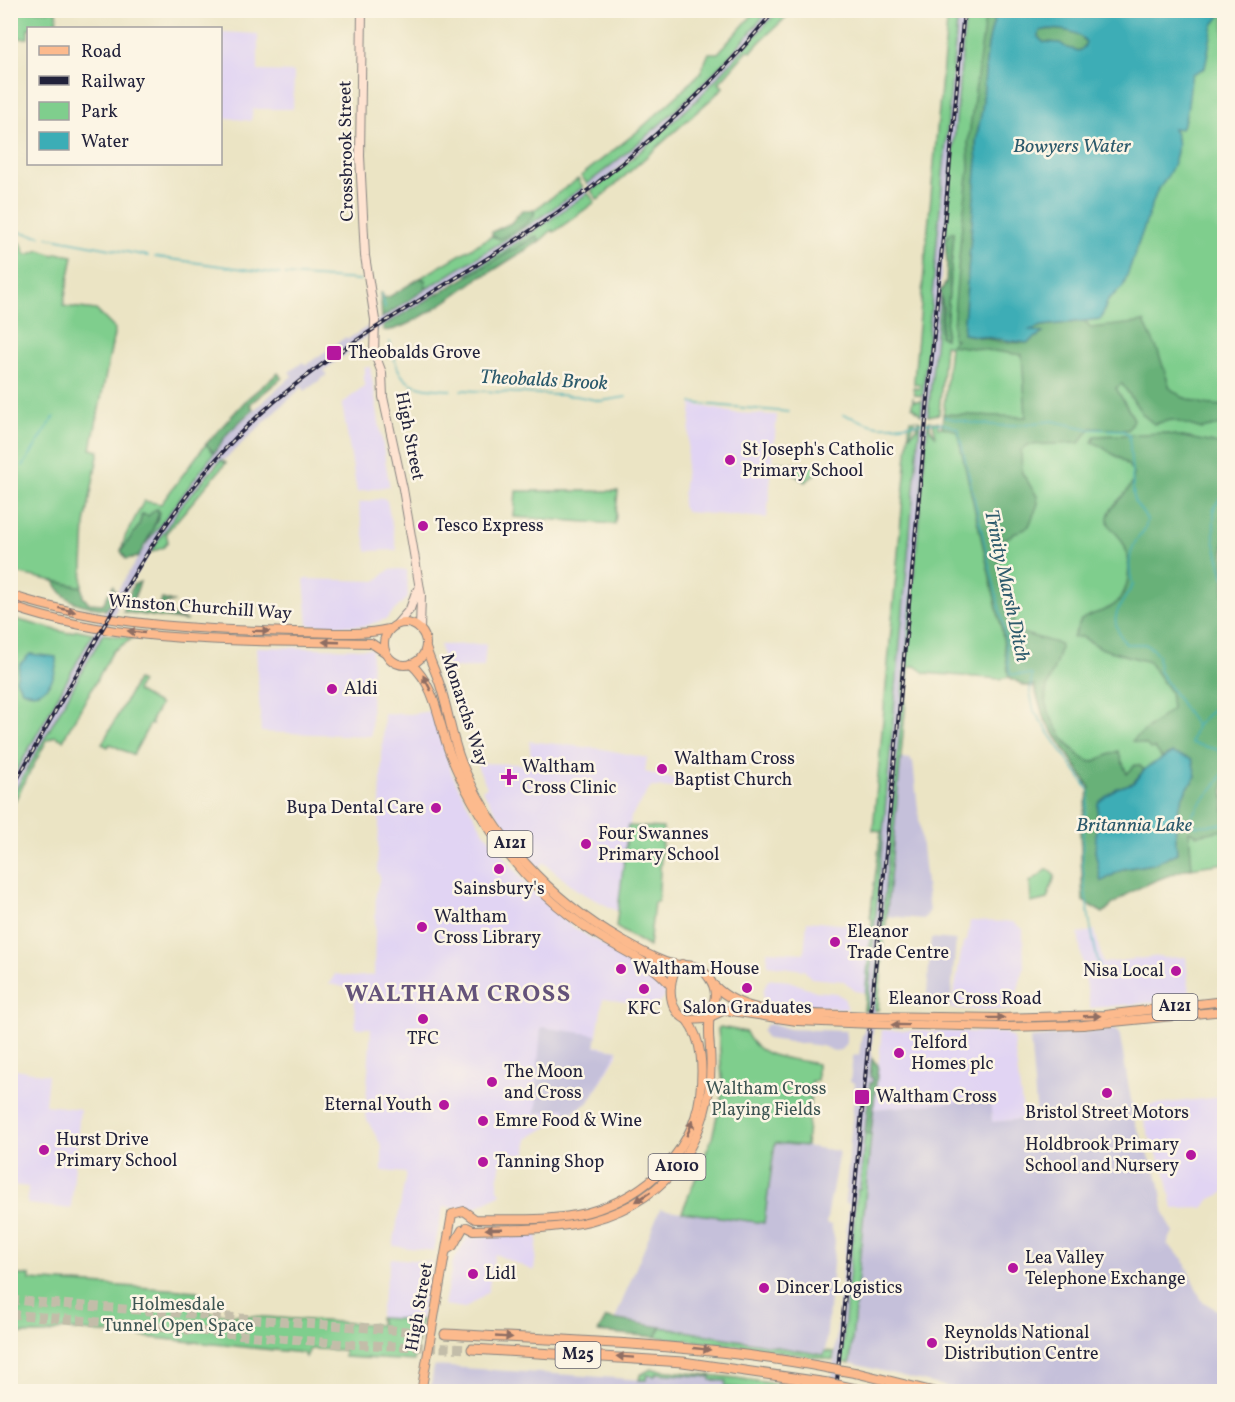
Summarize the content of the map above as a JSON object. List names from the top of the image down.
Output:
{
  "streets": {
    "highway": ["M25"],
    "main road": [
      "Crossbrook Street",
      "High Street",
      "Winston Churchill Way",
      "Monarchs Way",
      "A121",
      "Eleanor Cross Road",
      "A1010"
    ]
  },
  "crossings": [
    ["Crossbrook Street", "High Street"],
    ["High Street", "Winston Churchill Way"],
    ["High Street", "Monarchs Way"],
    ["High Street", "A1010"],
    ["Winston Churchill Way", "Monarchs Way"],
    ["Monarchs Way", "Eleanor Cross Road"],
    ["Monarchs Way", "A1010"],
    ["Eleanor Cross Road", "A1010"]
  ],
  "districts": ["WALTHAM CROSS"],
  "water": [
    "Bowyers Water",
    "Theobalds Brook",
    "Trinity Marsh Ditch",
    "Britannia Lake"
  ],
  "parks": ["Waltham Cross Playing Fields", "Holmesdale Tunnel Open Space"],
  "places": {
    "transit": ["Theobalds Grove", "Waltham Cross"],
    "other": [
      "St Joseph's Catholic Primary School",
      "Tesco Express",
      "Aldi",
      "Waltham Cross Baptist Church",
      "Bupa Dental Care",
      "Four Swannes Primary School",
      "Sainsbury's",
      "Waltham Cross Library",
      "Eleanor Trade Centre",
      "Waltham House",
      "Nisa Local",
      "Salon Graduates",
      "KFC",
      "TFC",
      "Telford Homes plc",
      "The Moon and Cross",
      "Bristol Street Motors",
      "Eternal Youth",
      "Emre Food & Wine",
      "Hurst Drive Primary School",
      "Holdbrook Primary School and Nursery",
      "Tanning Shop",
      "Lea Valley Telephone Exchange",
      "Lidl",
      "Dincer Logistics",
      "Reynolds National Distribution Centre"
    ],
    "health": ["Waltham Cross Clinic"]
  },
  "legend": [
    "Road",
    "Railway",
    "Park",
    "Water"
  ]
}
